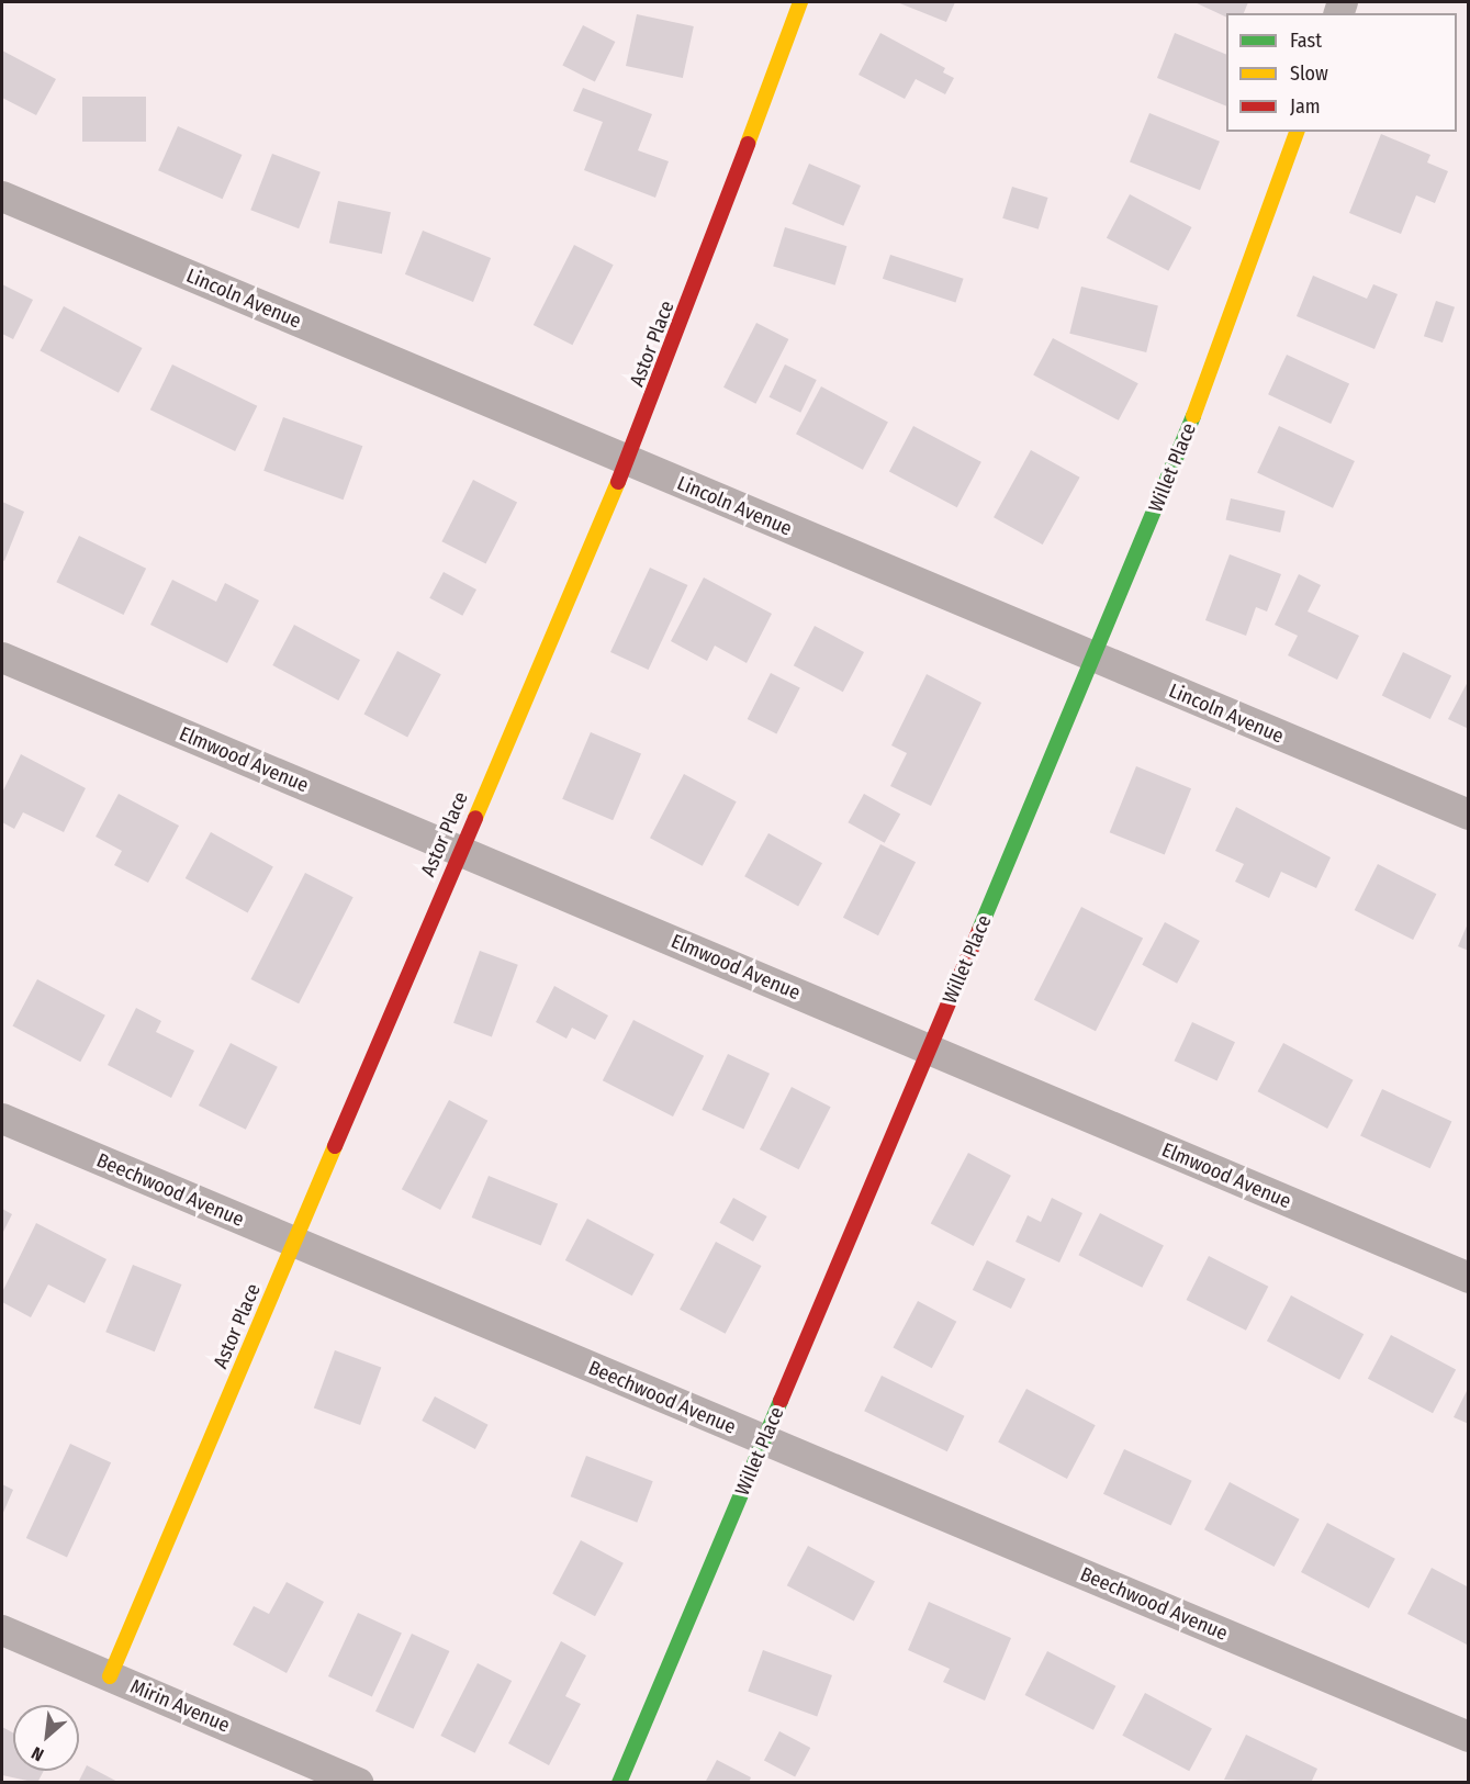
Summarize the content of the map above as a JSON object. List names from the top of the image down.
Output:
{
  "streets": {
    "street": [
      "Lincoln Avenue",
      "Astor Place",
      "Willet Place",
      "Elmwood Avenue",
      "Beechwood Avenue",
      "Mirin Avenue"
    ]
  },
  "crossings": [
    ["Lincoln Avenue", "Astor Place"],
    ["Lincoln Avenue", "Willet Place"],
    ["Astor Place", "Elmwood Avenue"],
    ["Astor Place", "Beechwood Avenue"],
    ["Astor Place", "Mirin Avenue"],
    ["Willet Place", "Elmwood Avenue"],
    ["Willet Place", "Beechwood Avenue"]
  ],
  "legend": ["Fast", "Slow", "Jam"],
  "north": "bottom left"
}
